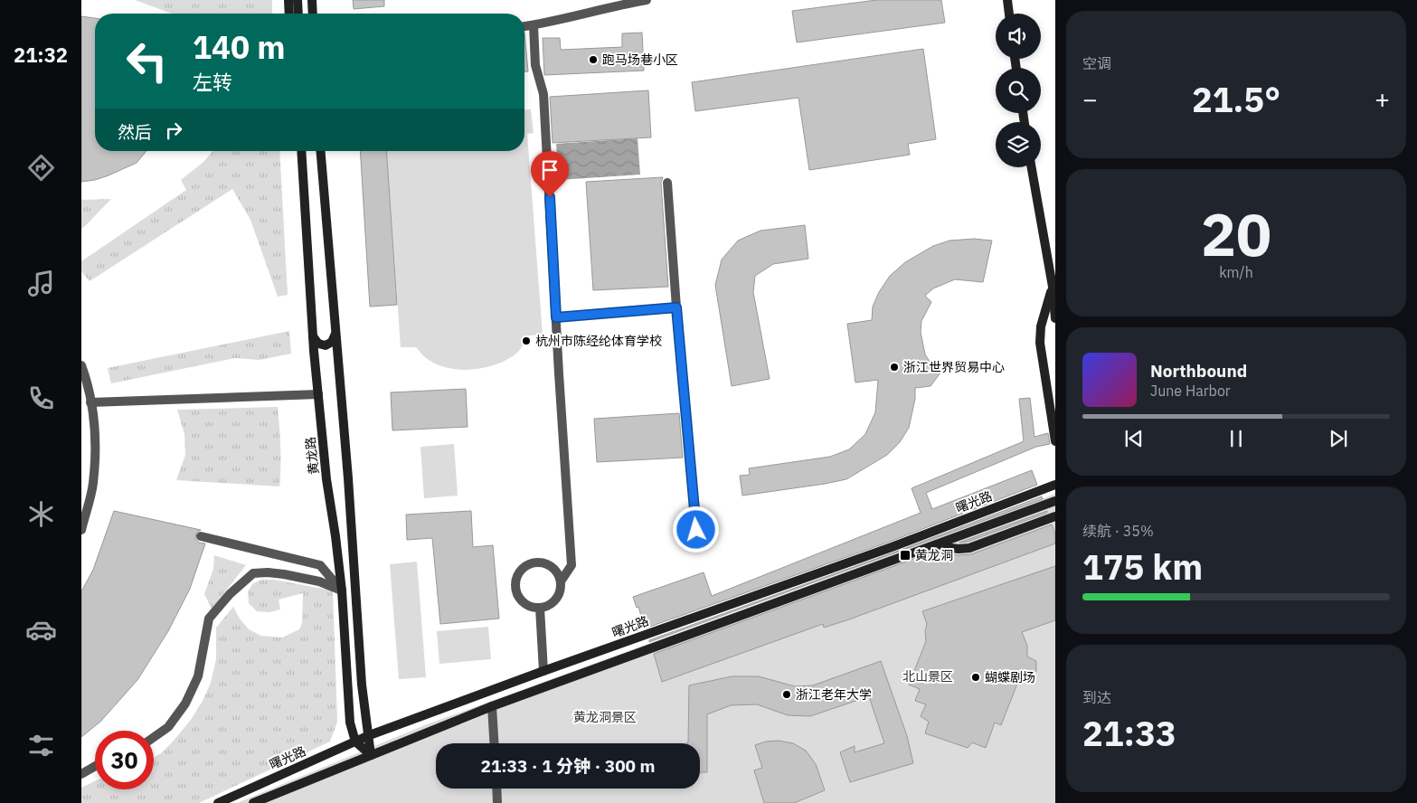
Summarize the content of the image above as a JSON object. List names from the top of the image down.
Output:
{
  "streets": {
    "main road": ["黄龙路", "曙光路"]
  },
  "crossings": [
    ["黄龙路", "曙光路"]
  ],
  "parks": ["北山景区", "黄龙洞景区"],
  "places": {
    "other": [
      "跑马场巷小区",
      "杭州市陈经纶体育学校",
      "浙江世界贸易中心",
      "蝴蝶剧场",
      "浙江老年大学"
    ],
    "transit": ["黄龙洞"]
  },
  "page": {
    "tabs": "21:32",
    "tile": [
      "空调",
      ["20", "km/h"],
      ["续航 · 35%", "175 km"],
      ["到达", "21:33"]
    ],
    "turn": ["140 m", "左转"],
    "heat": ["−", "21.5°", "+"],
    "then": "然后",
    "song": ["Northbound", "June Harbor"],
    "limit": "30",
    "trip": "21:33 · 1 分钟 · 300 m"
  }
}
